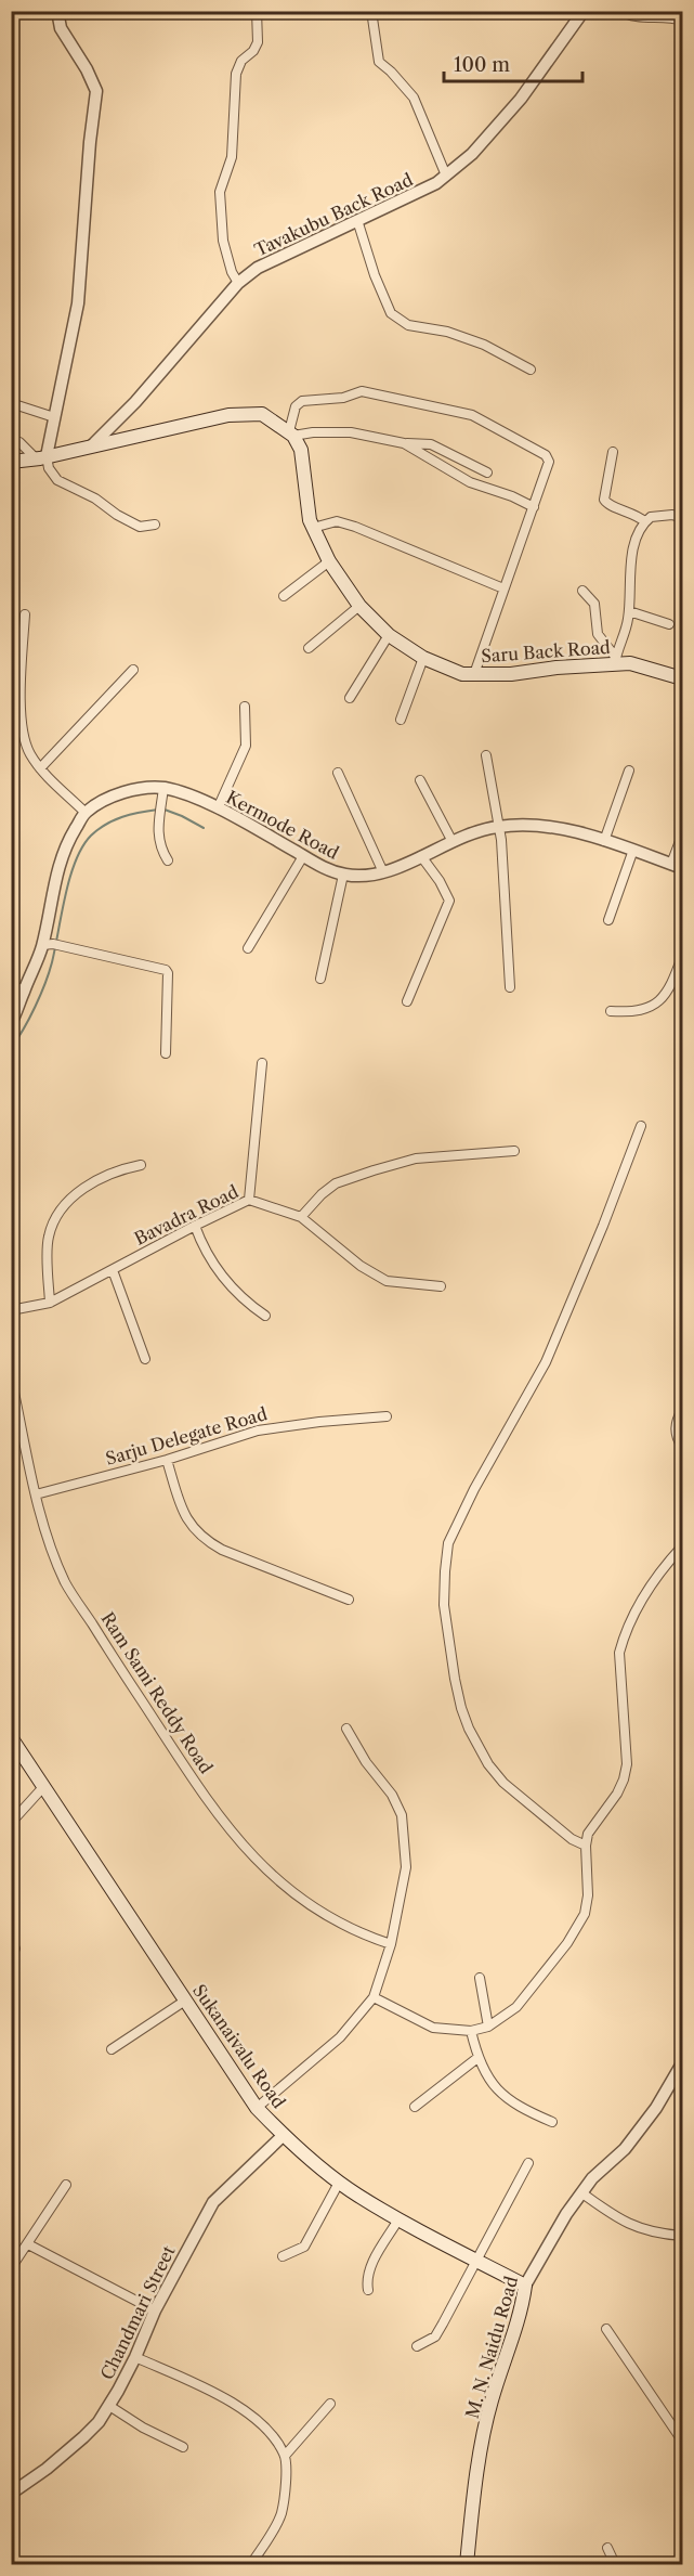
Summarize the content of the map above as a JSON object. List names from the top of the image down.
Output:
{
  "streets": {
    "main road": ["Saru Back Road", "Sukanaivalu Road", "M. N. Naidu Road"],
    "street": [
      "Tavakubu Back Road",
      "Kermode Road",
      "Bavadra Road",
      "Sarju Delegate Road",
      "Ram Sami Reddy Road",
      "Chandmari Street"
    ]
  },
  "crossings": [
    ["Sarju Delegate Road", "Ram Sami Reddy Road"],
    ["Sukanaivalu Road", "Chandmari Street"],
    ["Sukanaivalu Road", "M. N. Naidu Road"]
  ],
  "scale_bar": "100 m"
}
